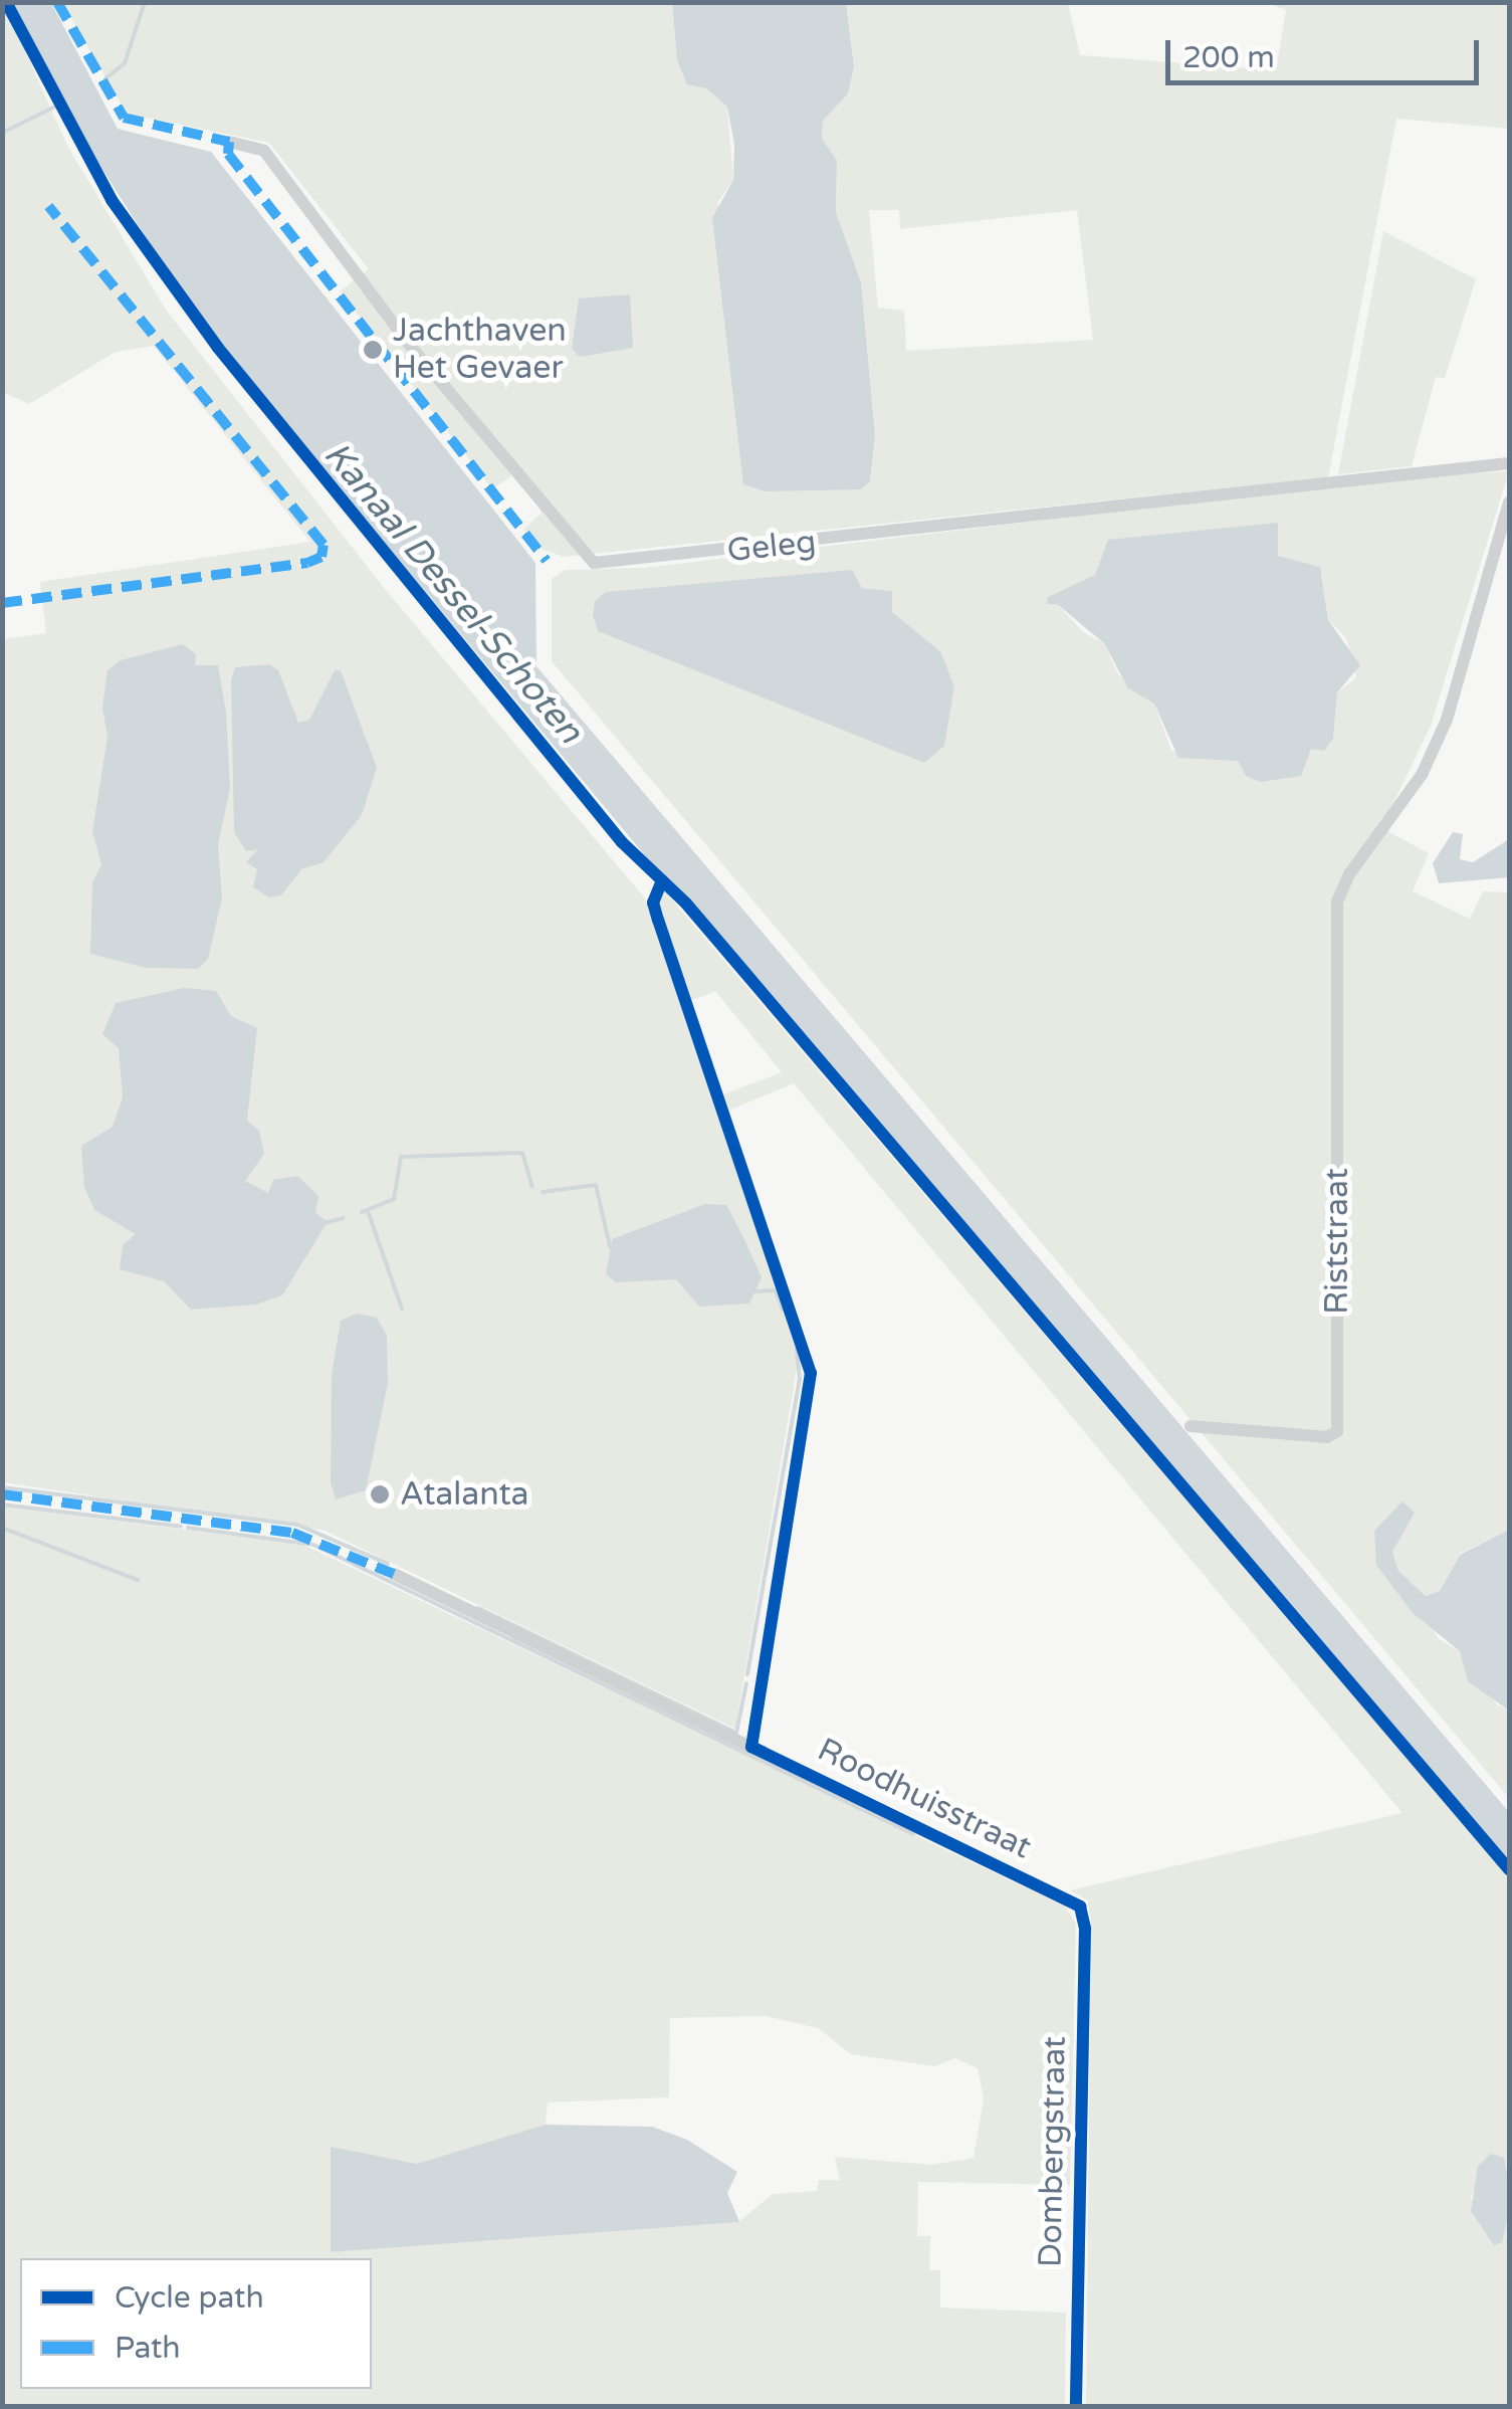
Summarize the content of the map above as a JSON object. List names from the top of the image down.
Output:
{
  "streets": {
    "street": [
      "Geleg",
      "Riststraat",
      "Roodhuisstraat",
      "Dombergstraat"
    ]
  },
  "crossings": [
    ["Roodhuisstraat", "Dombergstraat"]
  ],
  "water": ["Kanaal Dessel-Schoten"],
  "places": ["Jachthaven Het Gevaer", "Atalanta"],
  "legend": ["Cycle path", "Path"],
  "scale_bar": "200 m"
}
